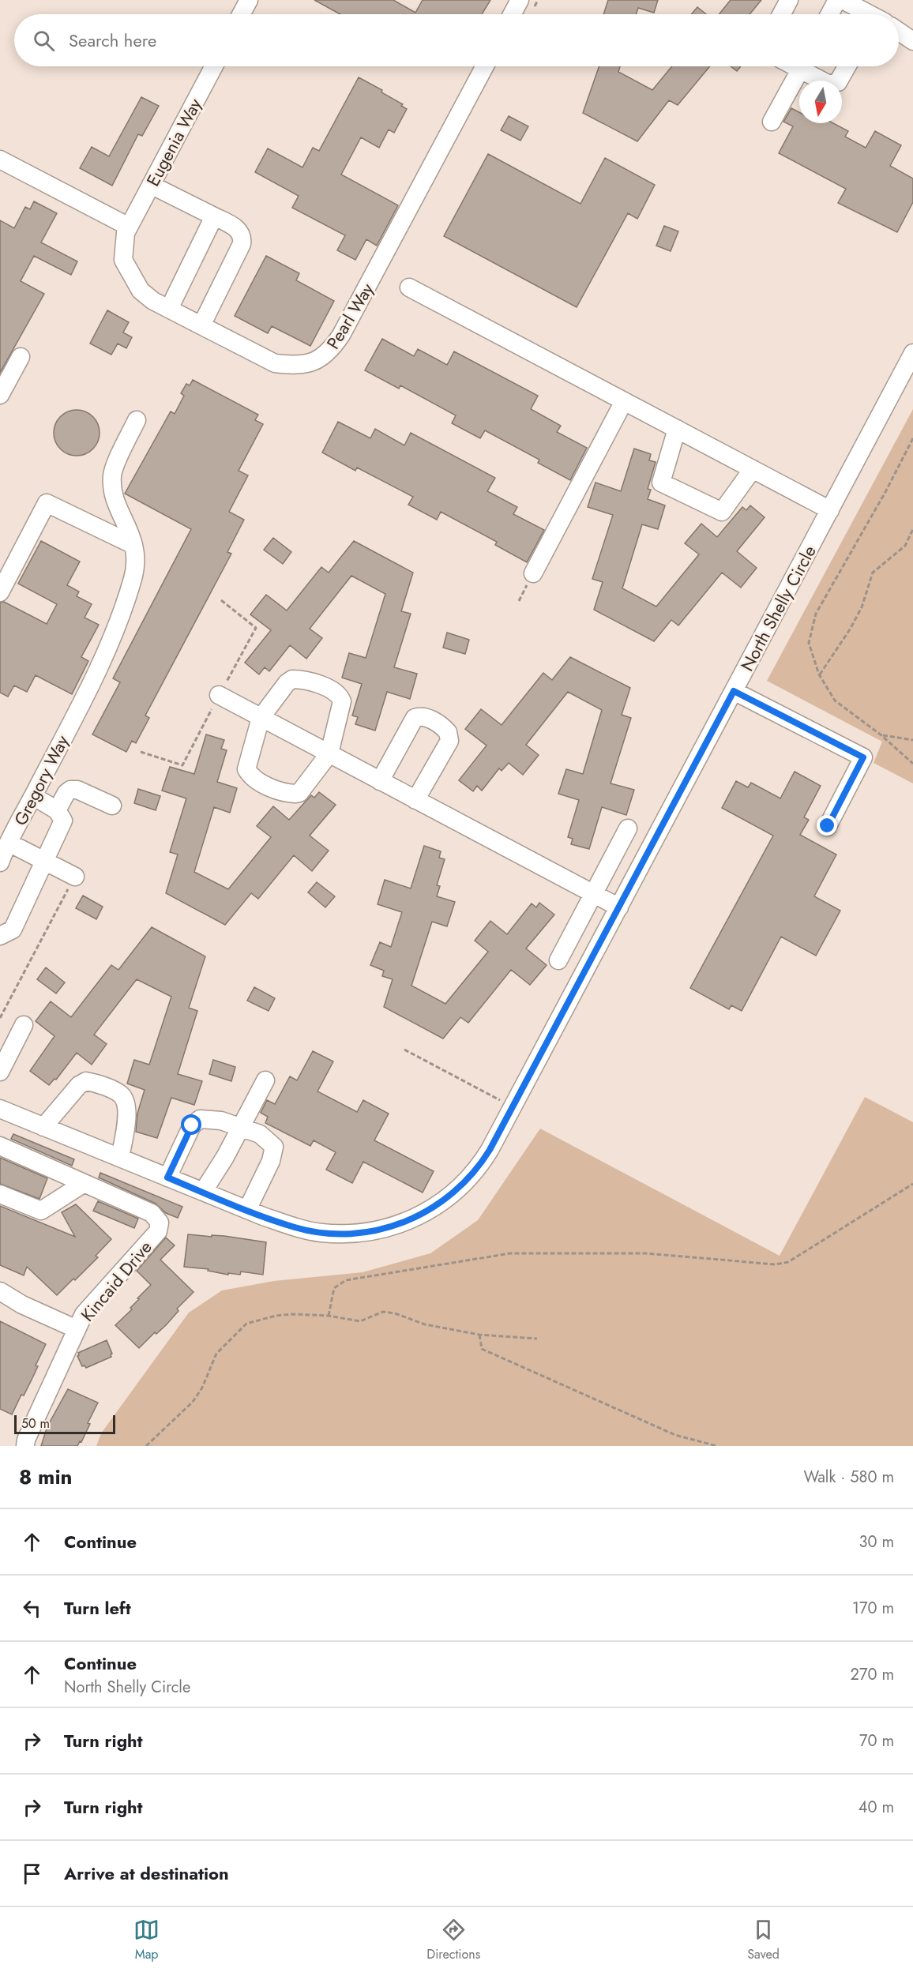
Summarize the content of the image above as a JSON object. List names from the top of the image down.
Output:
{
  "streets": {
    "street": [
      "Eugenia Way",
      "Pearl Way",
      "North Shelly Circle",
      "Gregory Way",
      "Kincaid Drive"
    ]
  },
  "crossings": [
    ["Eugenia Way", "Pearl Way"]
  ],
  "scale_bar": "50 m",
  "north": "bottom",
  "page": {
    "search": "Search here",
    "scale": "50 m",
    "heading": ["8 min", "Walk · 580 m"],
    "list": [
      ["Continue", "30 m"],
      ["Turn left", "170 m"],
      ["Continue", "North Shelly Circle", "270 m"],
      ["Turn right", "70 m"],
      ["Turn right", "40 m"],
      "Arrive at destination"
    ],
    "nav": ["Map", "Directions", "Saved"]
  }
}
